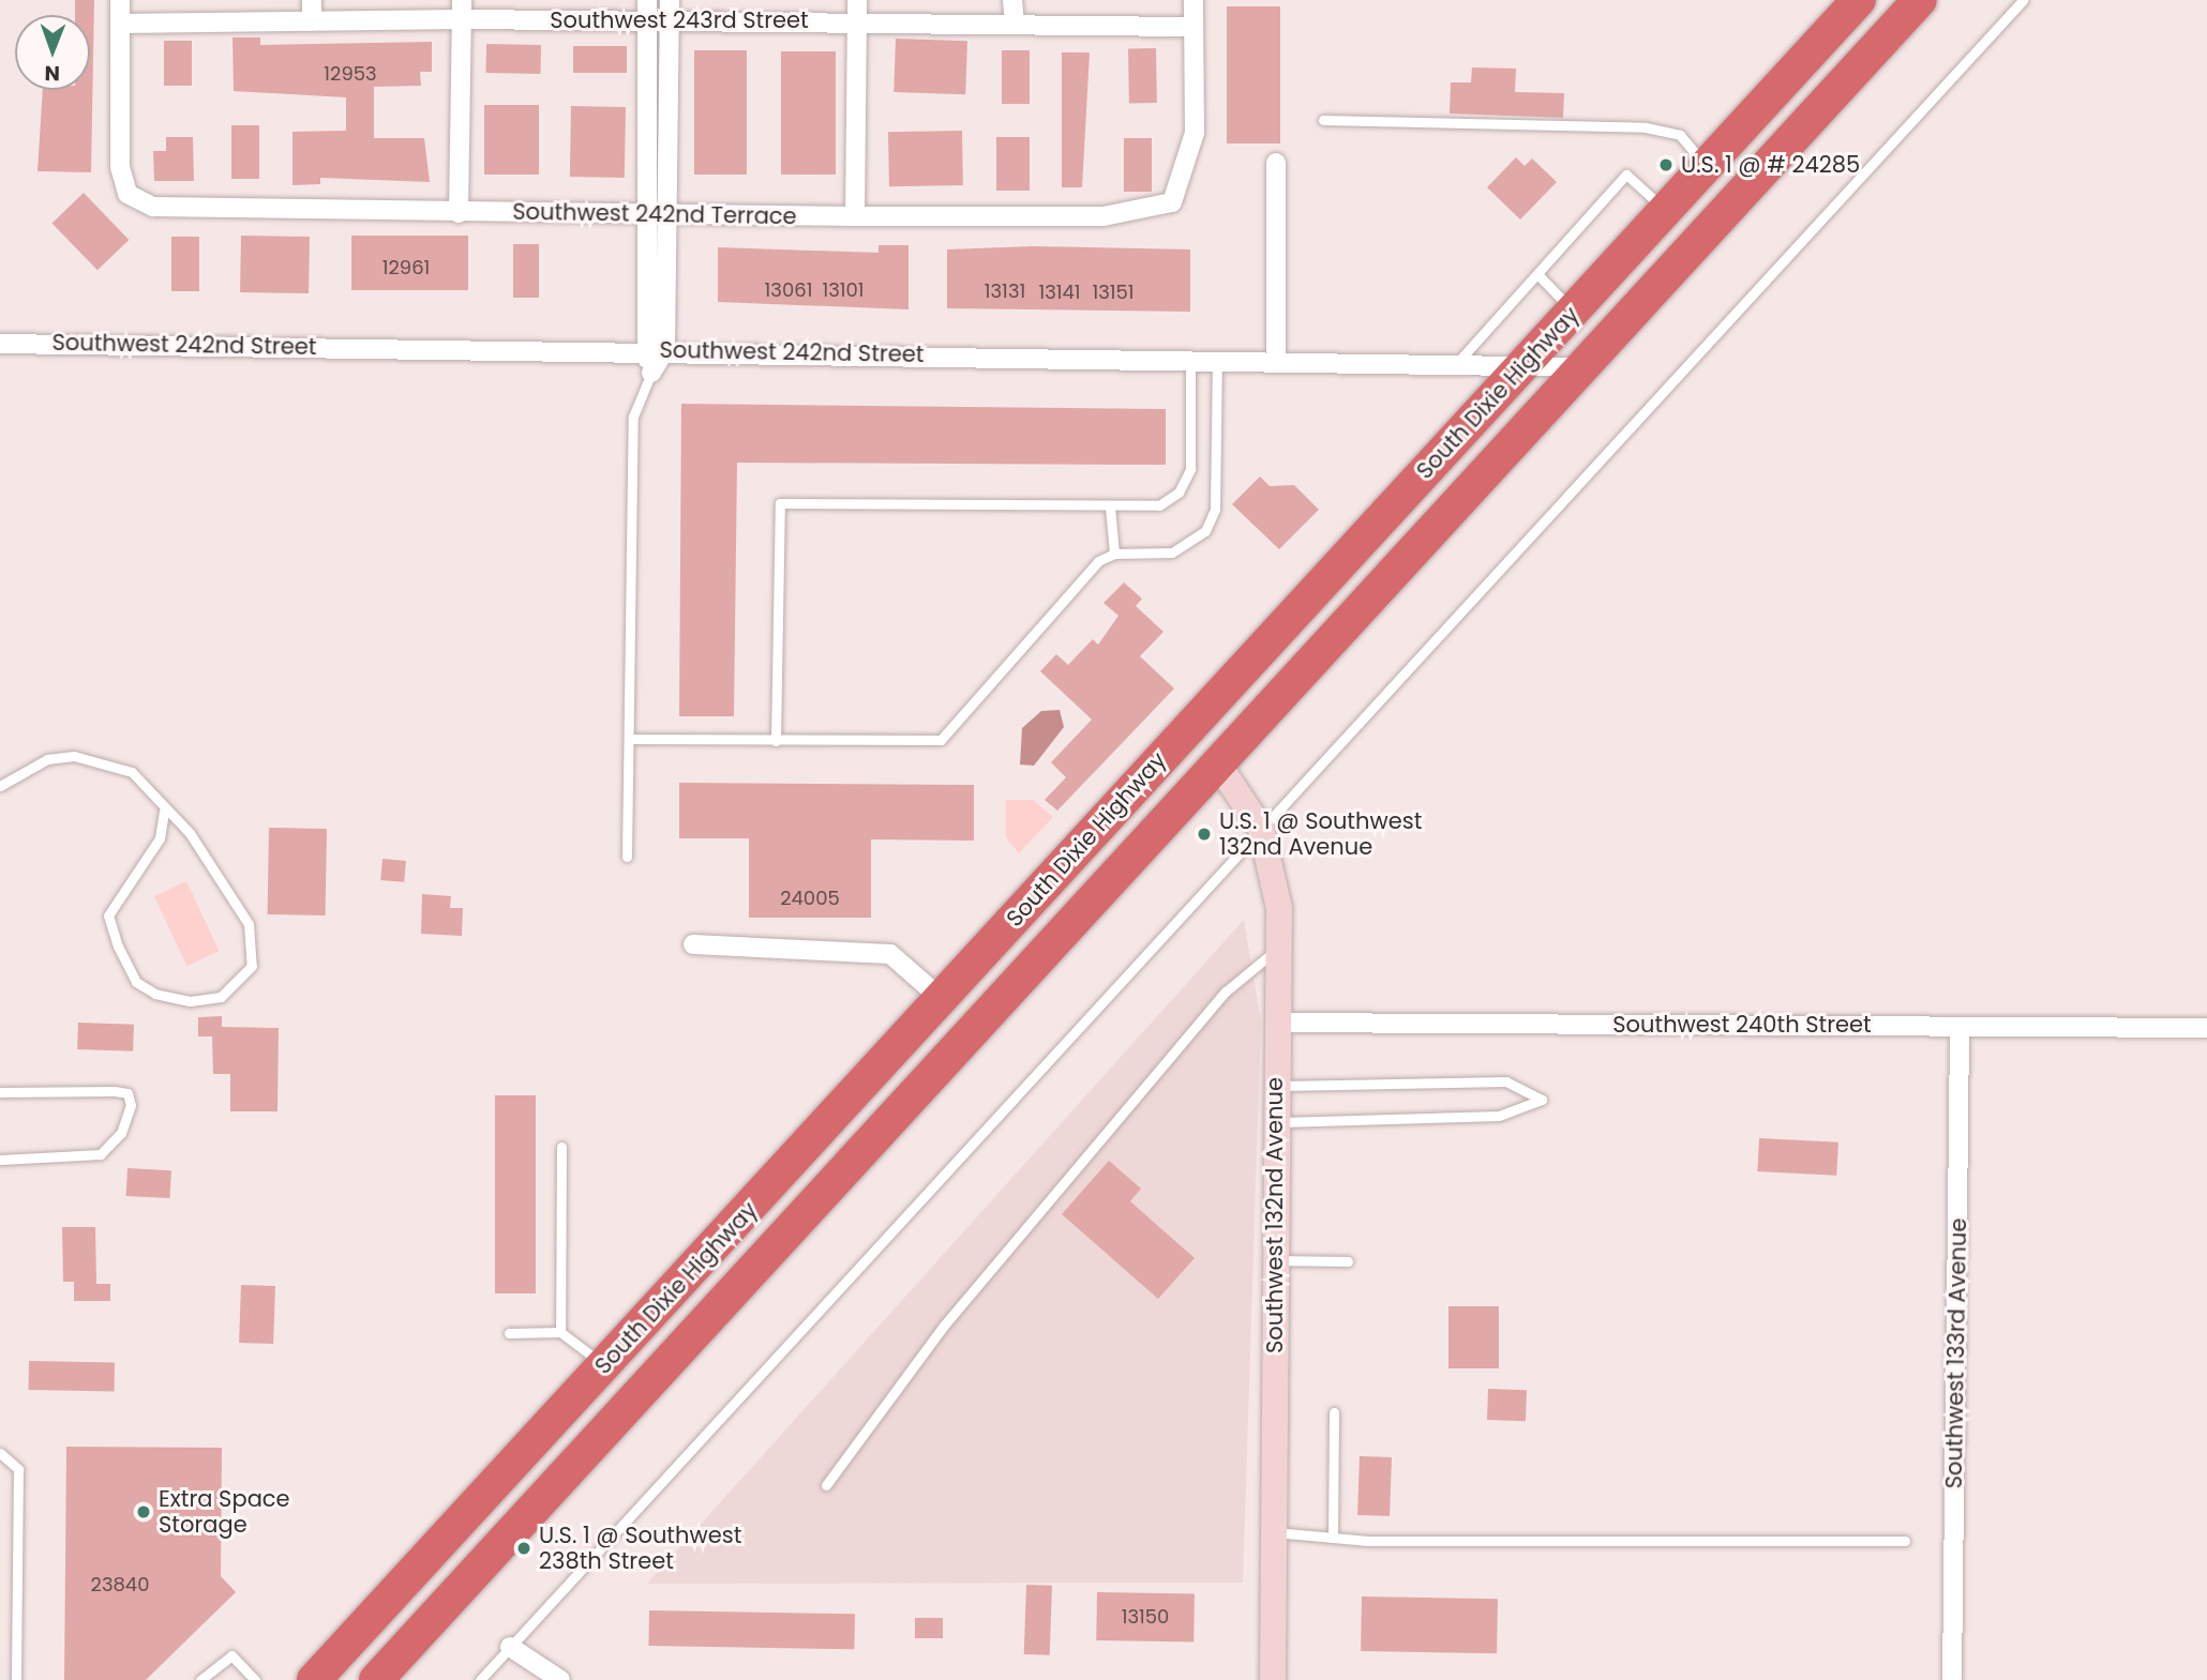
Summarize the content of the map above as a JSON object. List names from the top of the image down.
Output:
{
  "streets": {
    "highway": ["South Dixie Highway"],
    "street": [
      "Southwest 243rd Street",
      "Southwest 242nd Terrace",
      "Southwest 242nd Street",
      "Southwest 240th Street",
      "Southwest 132nd Avenue",
      "Southwest 133rd Avenue"
    ]
  },
  "crossings": [
    ["Southwest 243rd Street", "Southwest 242nd Terrace"],
    ["Southwest 242nd Street", "South Dixie Highway"],
    ["South Dixie Highway", "Southwest 132nd Avenue"],
    ["Southwest 240th Street", "Southwest 132nd Avenue"],
    ["Southwest 240th Street", "Southwest 133rd Avenue"]
  ],
  "places": [
    "U.S. 1 @ # 24285",
    "U.S. 1 @ Southwest 132nd Avenue",
    "Extra Space Storage",
    "U.S. 1 @ Southwest 238th Street"
  ],
  "house_numbers": [
    "12953",
    "12961",
    "13061",
    "13101",
    "13131",
    "13141",
    "13151",
    "24005",
    "23840",
    "13150"
  ],
  "north": "bottom"
}
